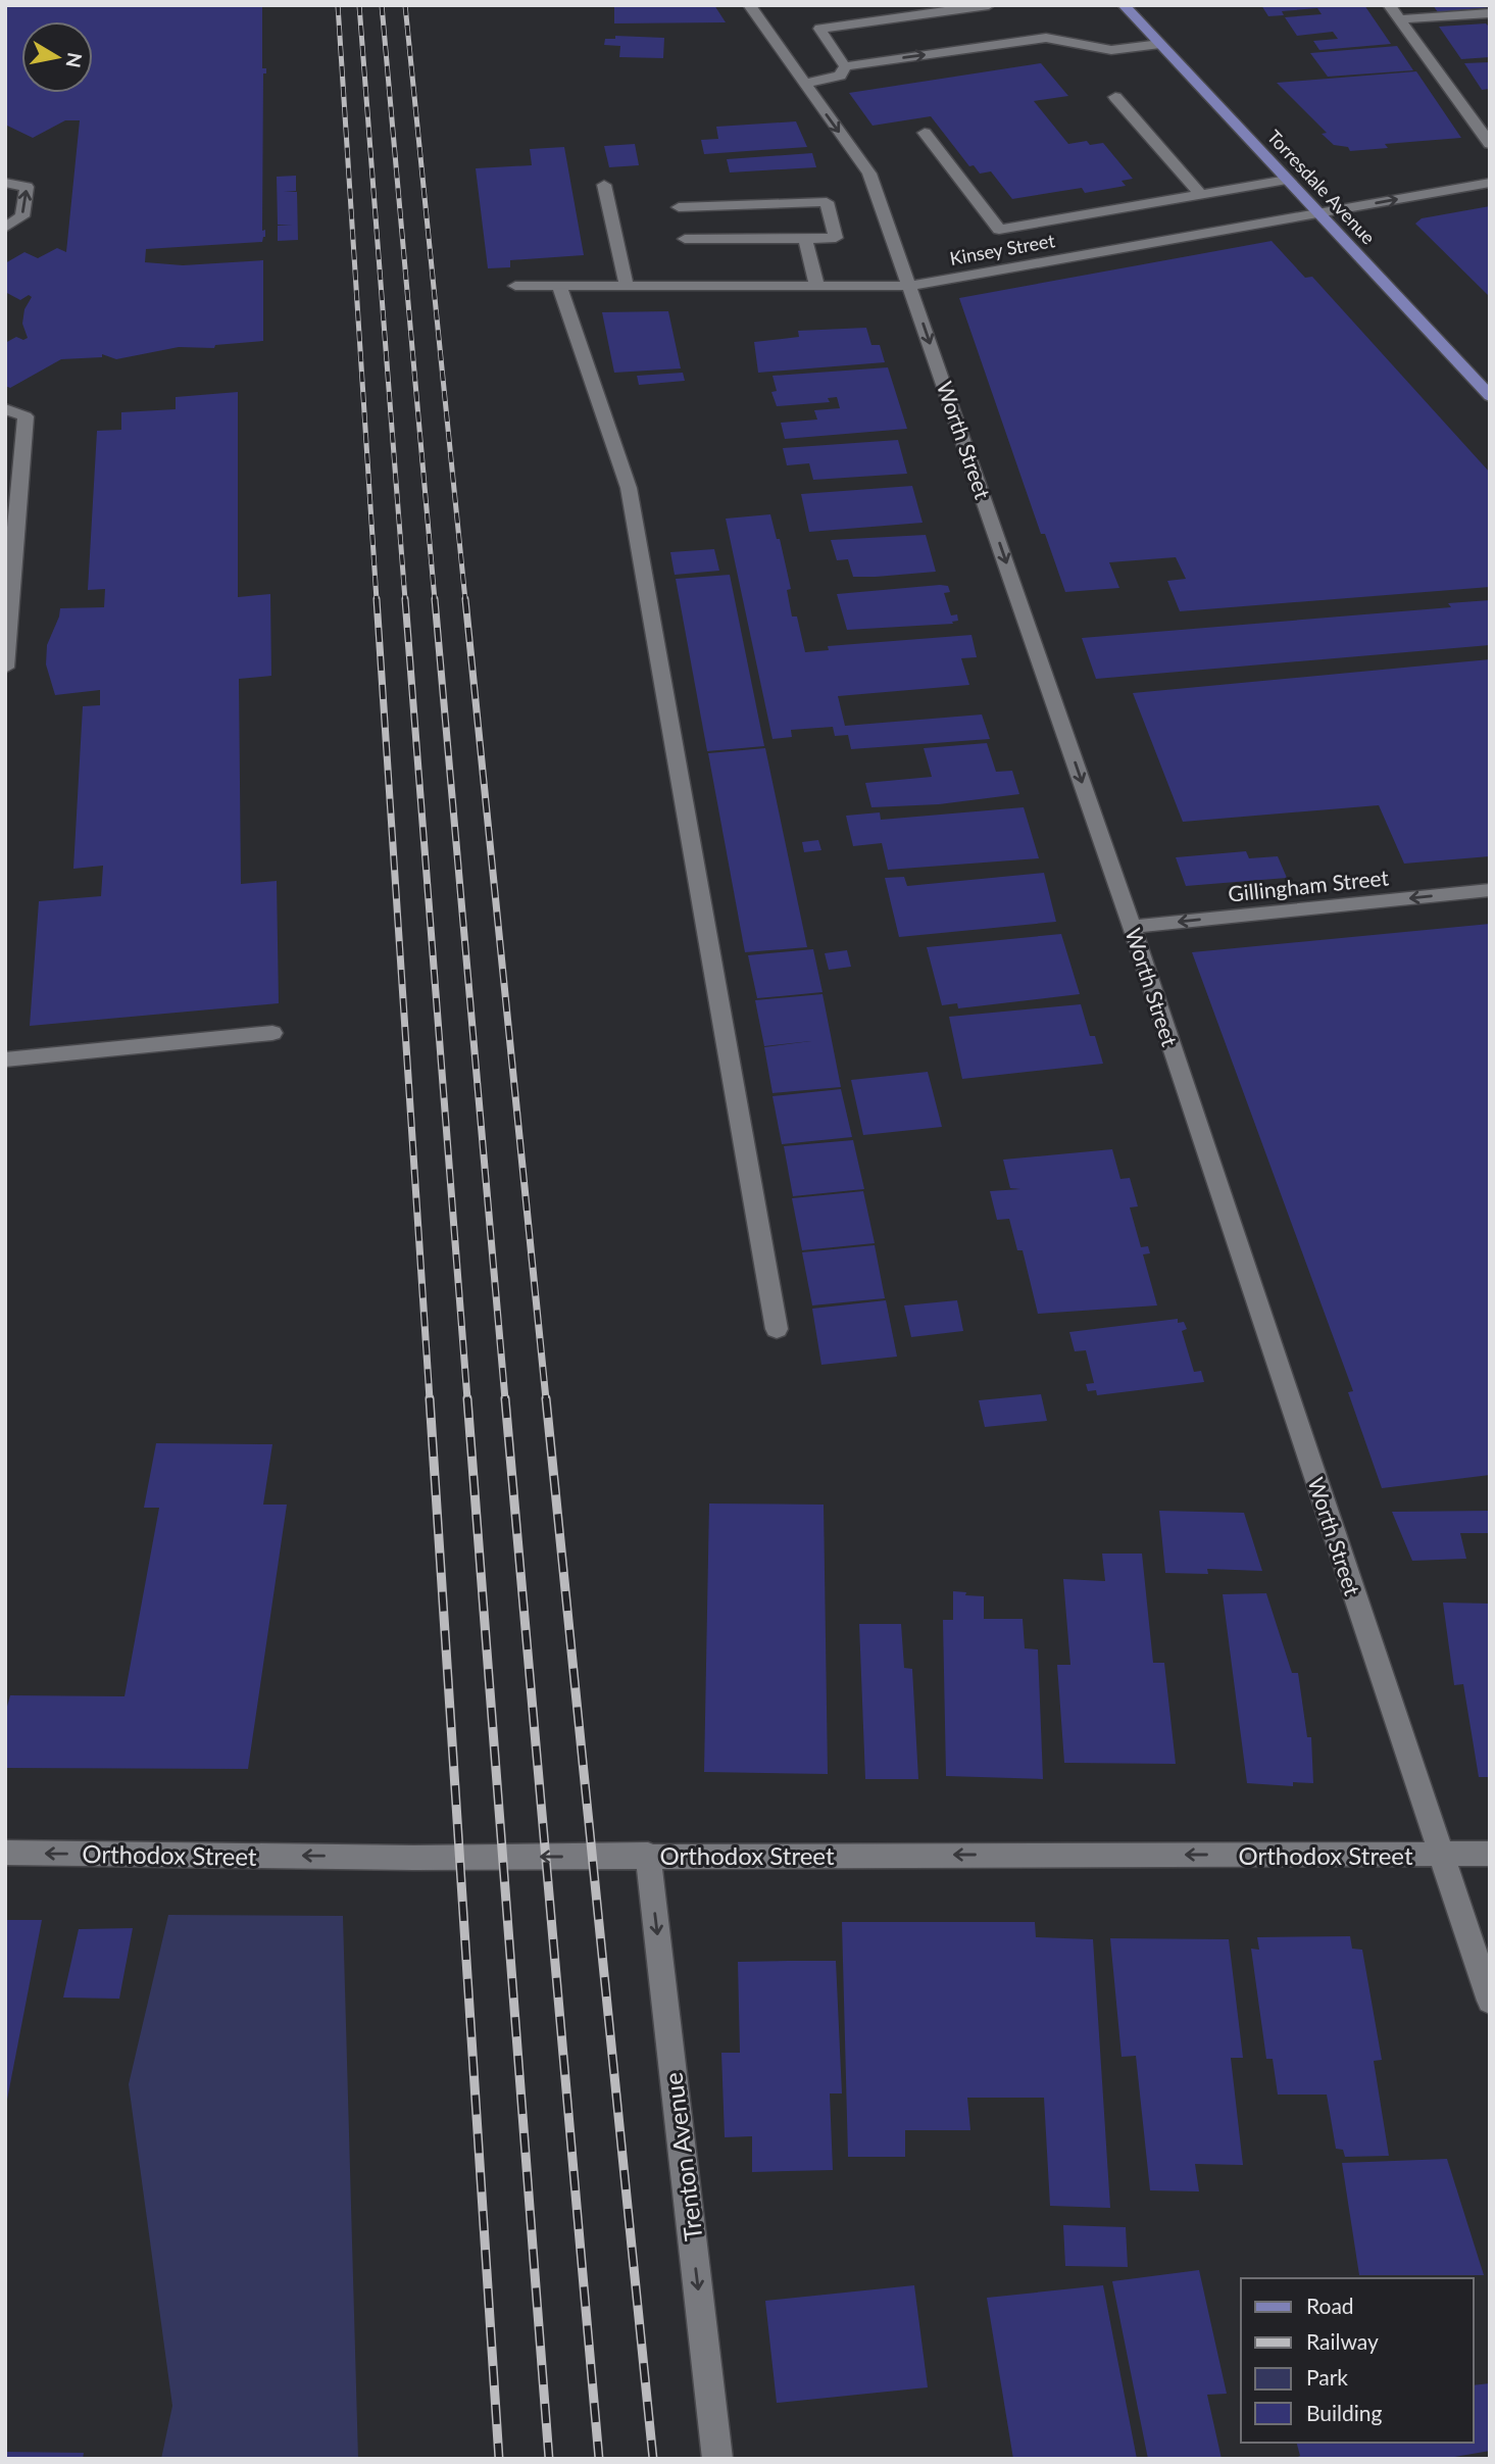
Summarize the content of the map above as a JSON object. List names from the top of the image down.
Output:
{
  "streets": {
    "main road": ["Torresdale Avenue"],
    "street": [
      "Kinsey Street",
      "Worth Street",
      "Gillingham Street",
      "Orthodox Street",
      "Trenton Avenue"
    ]
  },
  "crossings": [
    ["Torresdale Avenue", "Kinsey Street"],
    ["Kinsey Street", "Worth Street"],
    ["Worth Street", "Gillingham Street"],
    ["Worth Street", "Orthodox Street"],
    ["Orthodox Street", "Trenton Avenue"]
  ],
  "one_way": [
    "Worth Street",
    "Gillingham Street",
    "Orthodox Street",
    "Trenton Avenue"
  ],
  "legend": [
    "Road",
    "Railway",
    "Park",
    "Building"
  ],
  "north": "right"
}
